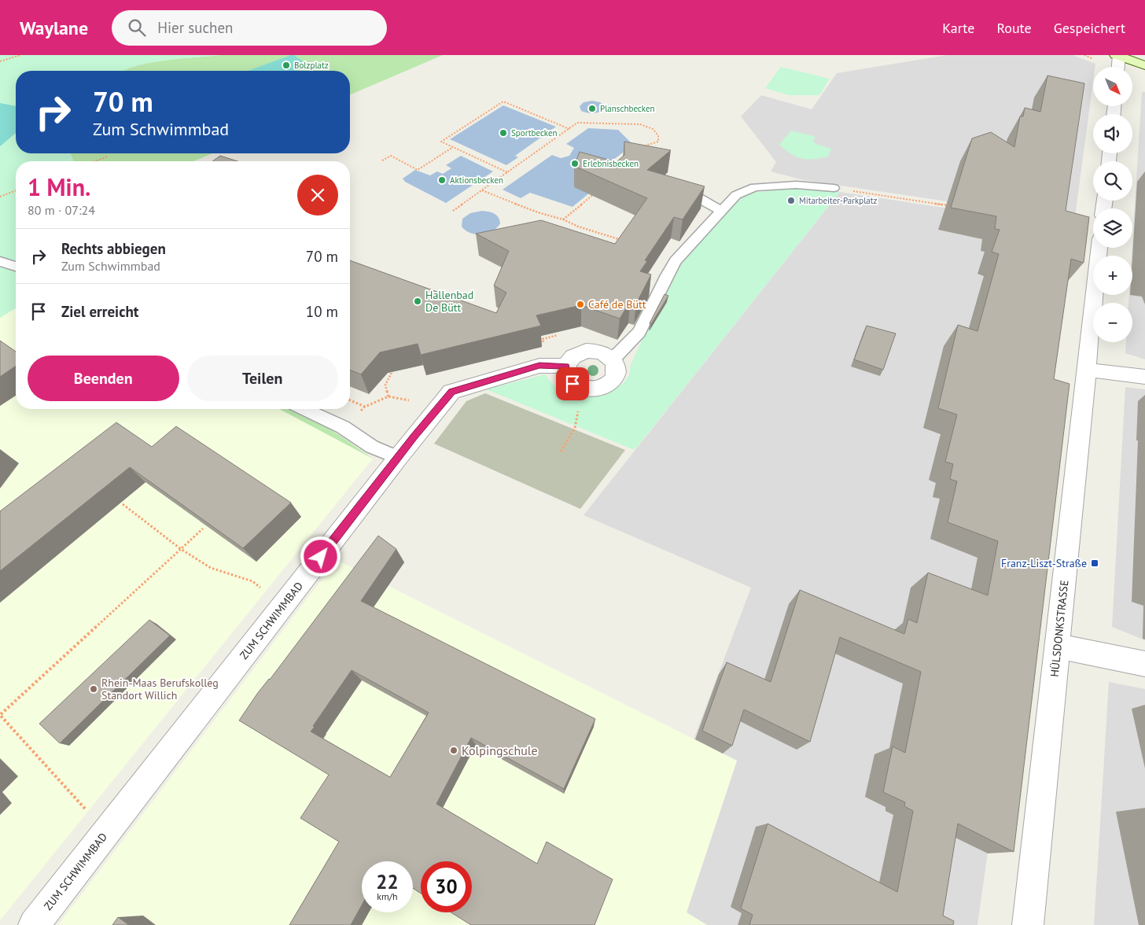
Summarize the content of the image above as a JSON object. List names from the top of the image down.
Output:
{
  "streets": {
    "street": ["ZUM SCHWIMMBAD", "HÜLSDONKSTRASSE"]
  },
  "places": {
    "other": [
      "Bolzplatz",
      "Planschbecken",
      "Sportbecken",
      "Erlebnisbecken",
      "Aktionsbecken",
      "Mitarbeiter-Parkplatz",
      "Hallenbad De Bütt",
      "Café de Bütt",
      "Rhein-Maas Berufskolleg Standort Willich",
      "Kolpingschule"
    ],
    "transit": ["Franz-Liszt-Straße"]
  },
  "north": "bottom right",
  "page": {
    "header": "Waylane",
    "search": "Hier suchen",
    "nav": ["Karte", "Route", "Gespeichert"],
    "map_buttons": ["+", "−"],
    "turn": ["70 m", "Zum Schwimmbad"],
    "heading": ["1 Min.", "80 m · 07:24"],
    "list": [
      {
        "name": "Rechts abbiegen",
        "note": "Zum Schwimmbad",
        "value": "70 m"
      },
      {
        "name": "Ziel erreicht",
        "value": "10 m"
      }
    ],
    "buttons": ["Beenden", "Teilen"],
    "speed": "22 km/h",
    "limit": "30"
  }
}
